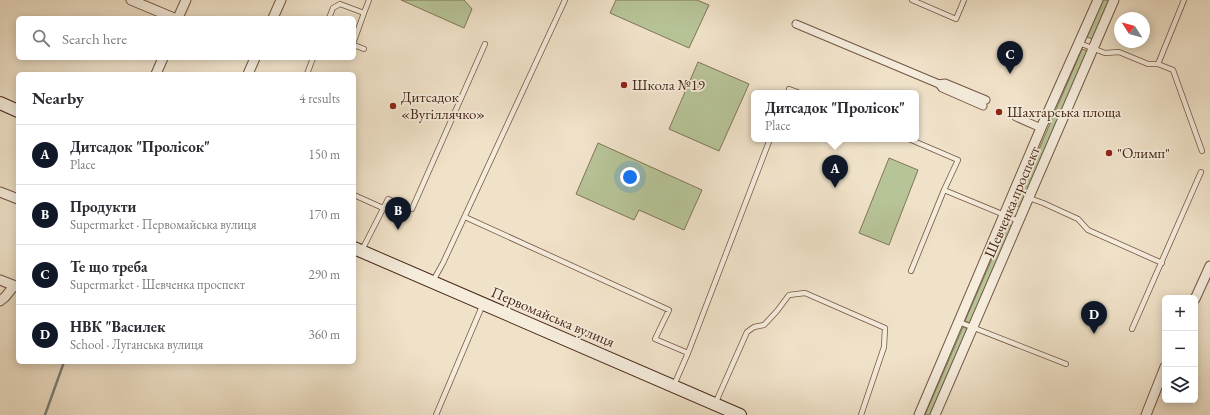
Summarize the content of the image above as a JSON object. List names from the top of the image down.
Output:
{
  "streets": {
    "main road": ["Первомайська вулиця"],
    "street": ["Шевченка проспект"]
  },
  "places": [
    "Школа №19",
    "Дитсадок «Вугіллячко»",
    "Шахтарська площа",
    "\"Олимп\""
  ],
  "north": "top left",
  "page": {
    "search": "Search here",
    "pins": [
      "C",
      "A",
      "B",
      "D"
    ],
    "heading": ["Nearby", "4 results"],
    "popup": ["Дитсадок \"Пролісок\"", "Place"],
    "list": [
      {
        "mark": "A",
        "name": "Дитсадок \"Пролісок\"",
        "note": "Place",
        "value": "150 m"
      },
      {
        "mark": "B",
        "name": "Продукти",
        "note": "Supermarket · Первомайська вулиця",
        "value": "170 m"
      },
      {
        "mark": "C",
        "name": "Те що треба",
        "note": "Supermarket · Шевченка проспект",
        "value": "290 m"
      },
      {
        "mark": "D",
        "name": "НВК \"Василек",
        "note": "School · Луганська вулиця",
        "value": "360 m"
      }
    ],
    "map_buttons": ["+", "−"]
  }
}
